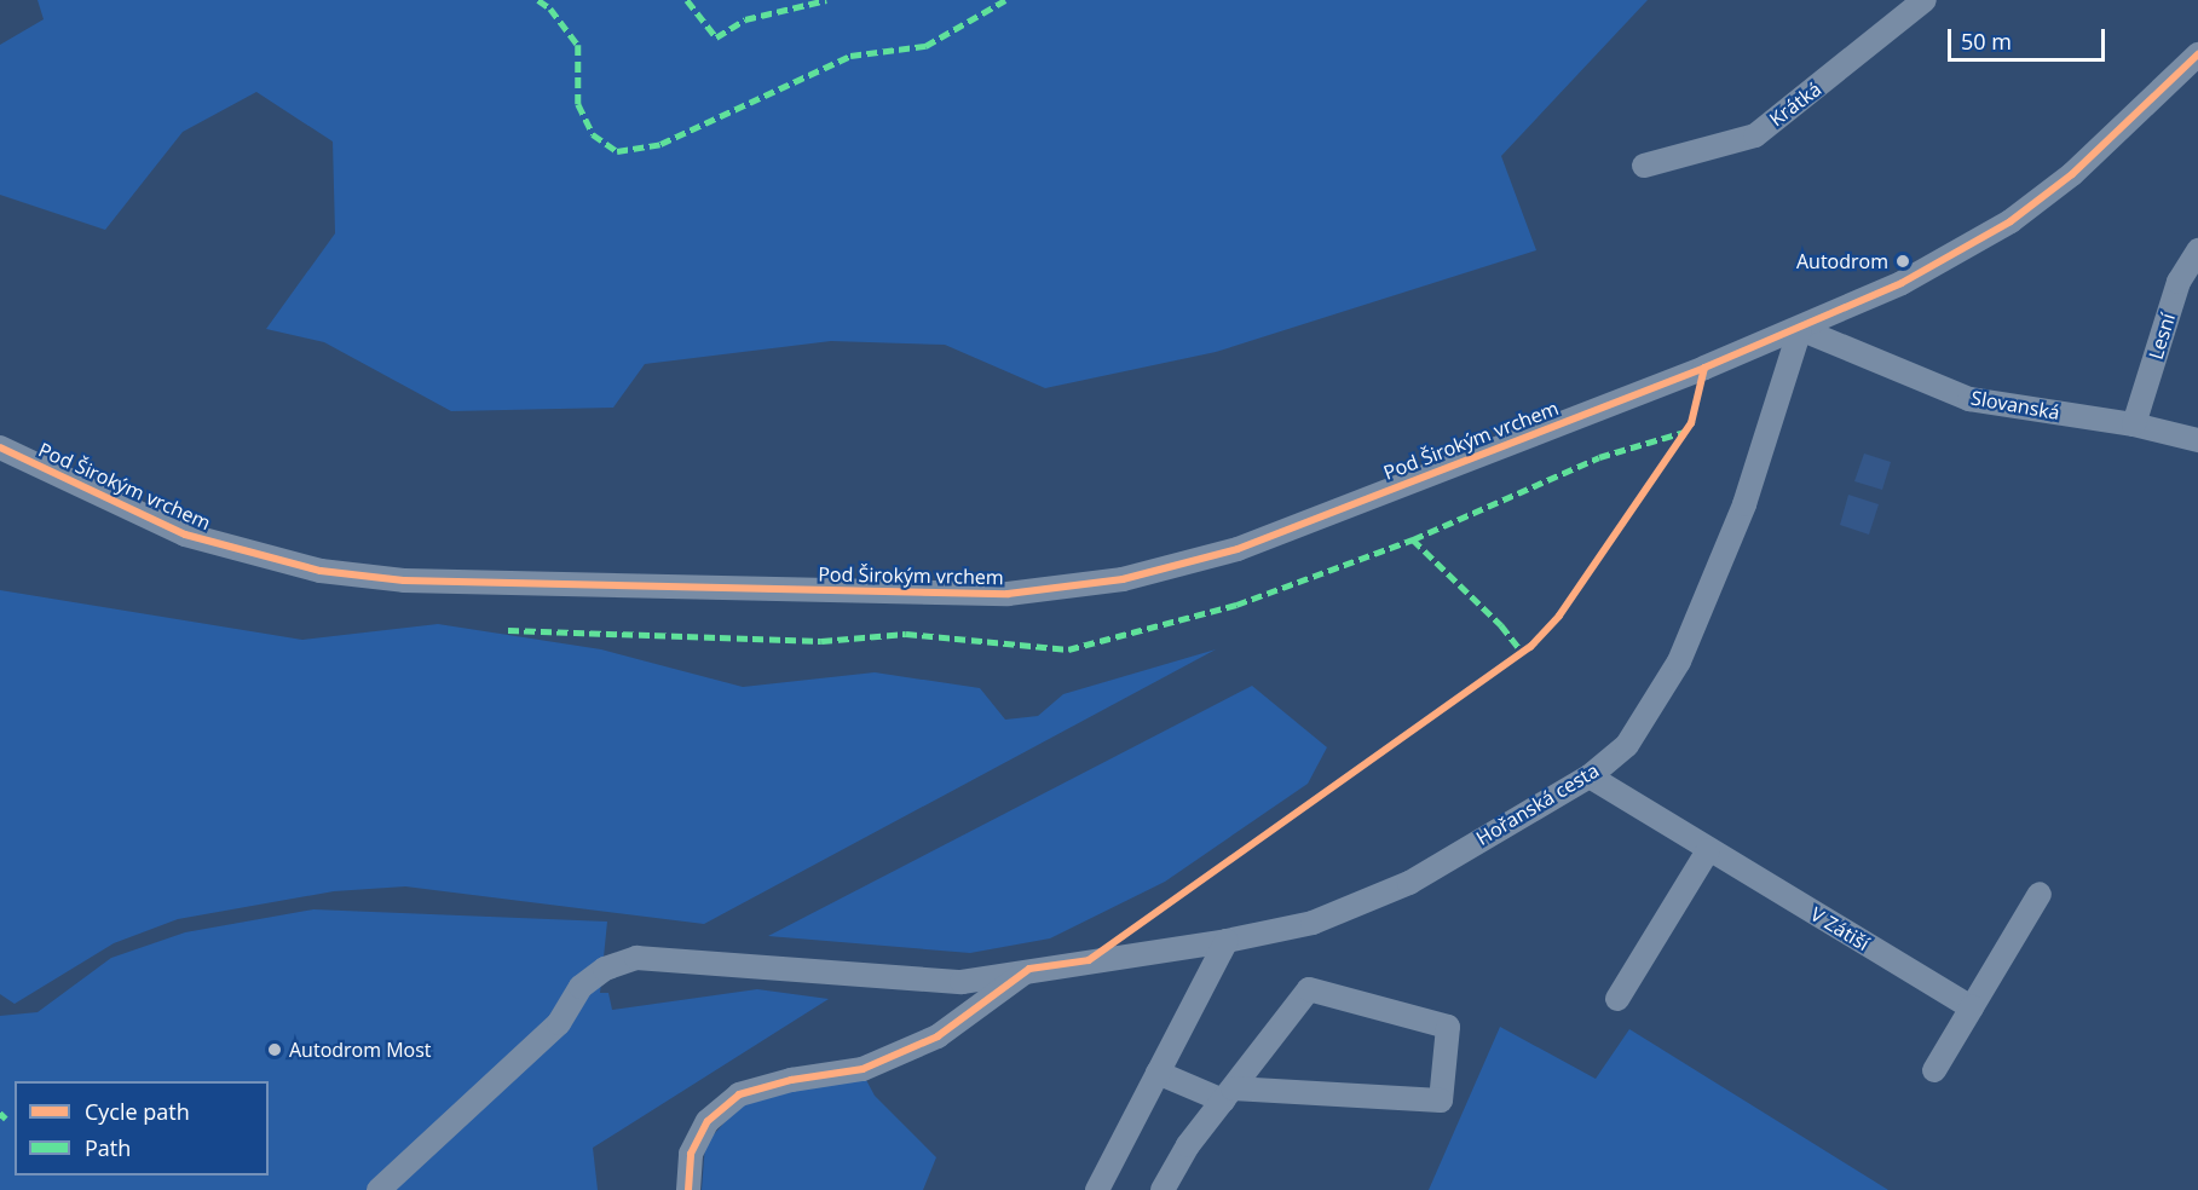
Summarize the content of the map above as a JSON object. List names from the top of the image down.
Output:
{
  "streets": {
    "street": [
      "Krátká",
      "Lesní",
      "Slovanská",
      "Pod Širokým vrchem",
      "Hořanská cesta",
      "V Zátiší"
    ]
  },
  "crossings": [
    ["Lesní", "Slovanská"],
    ["Slovanská", "Pod Širokým vrchem"],
    ["Slovanská", "Hořanská cesta"],
    ["Pod Širokým vrchem", "Hořanská cesta"],
    ["Hořanská cesta", "V Zátiší"]
  ],
  "places": ["Autodrom", "Autodrom Most"],
  "legend": ["Cycle path", "Path"],
  "scale_bar": "50 m"
}
